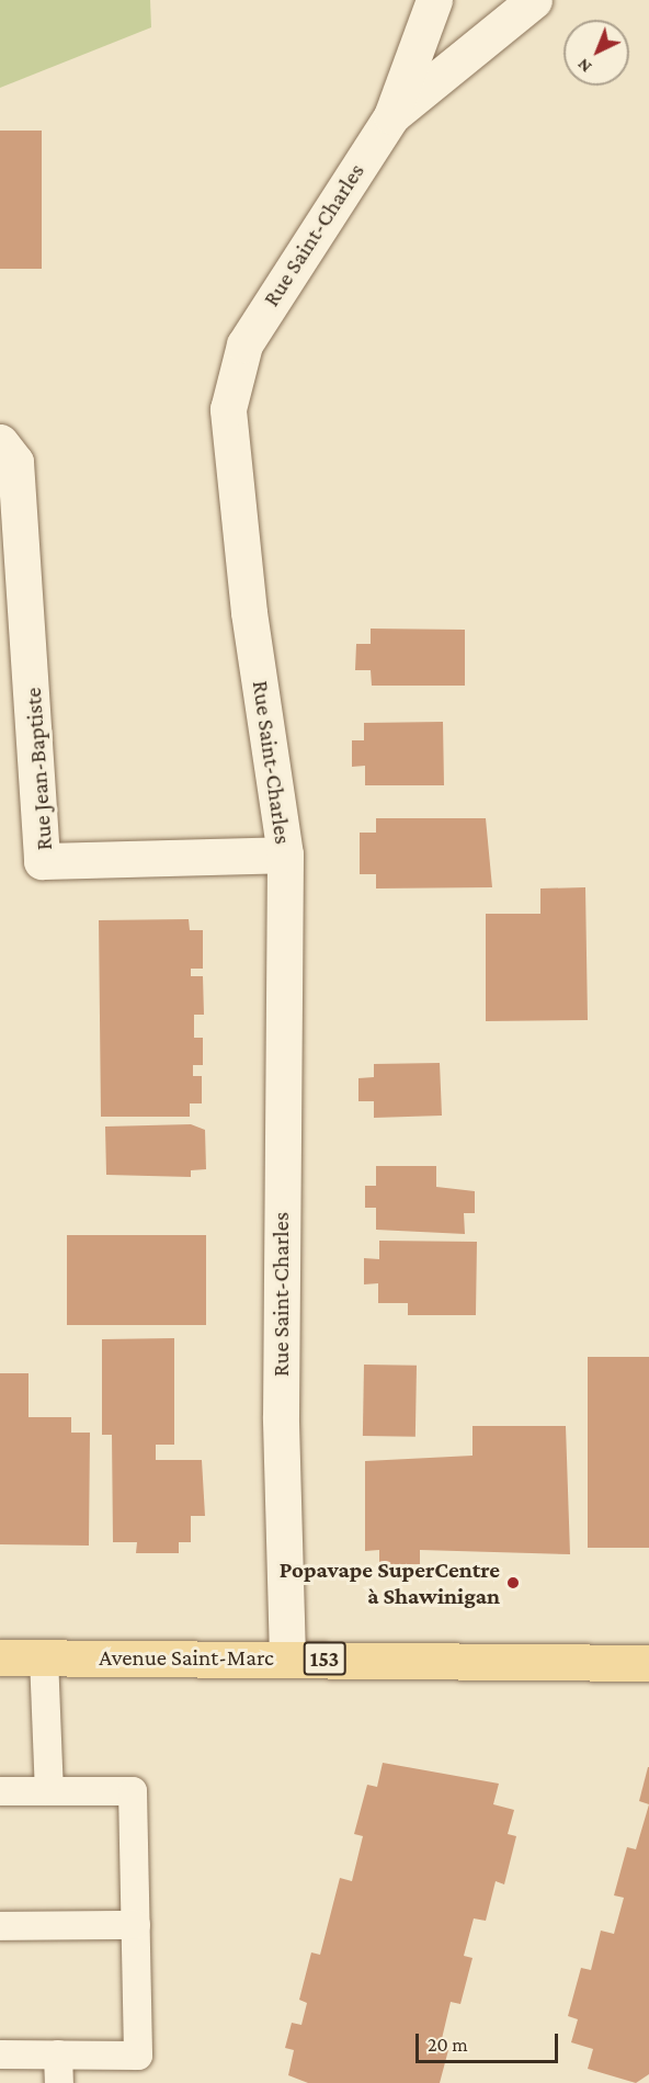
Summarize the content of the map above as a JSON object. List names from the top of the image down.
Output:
{
  "streets": {
    "main road": ["Avenue Saint-Marc", "153"],
    "street": ["Rue Saint-Charles", "Rue Jean-Baptiste"]
  },
  "crossings": [
    ["Rue Saint-Charles", "Rue Jean-Baptiste"],
    ["Rue Saint-Charles", "Avenue Saint-Marc"]
  ],
  "places": ["Popavape SuperCentre à Shawinigan"],
  "scale_bar": "20 m",
  "north": "bottom left"
}
